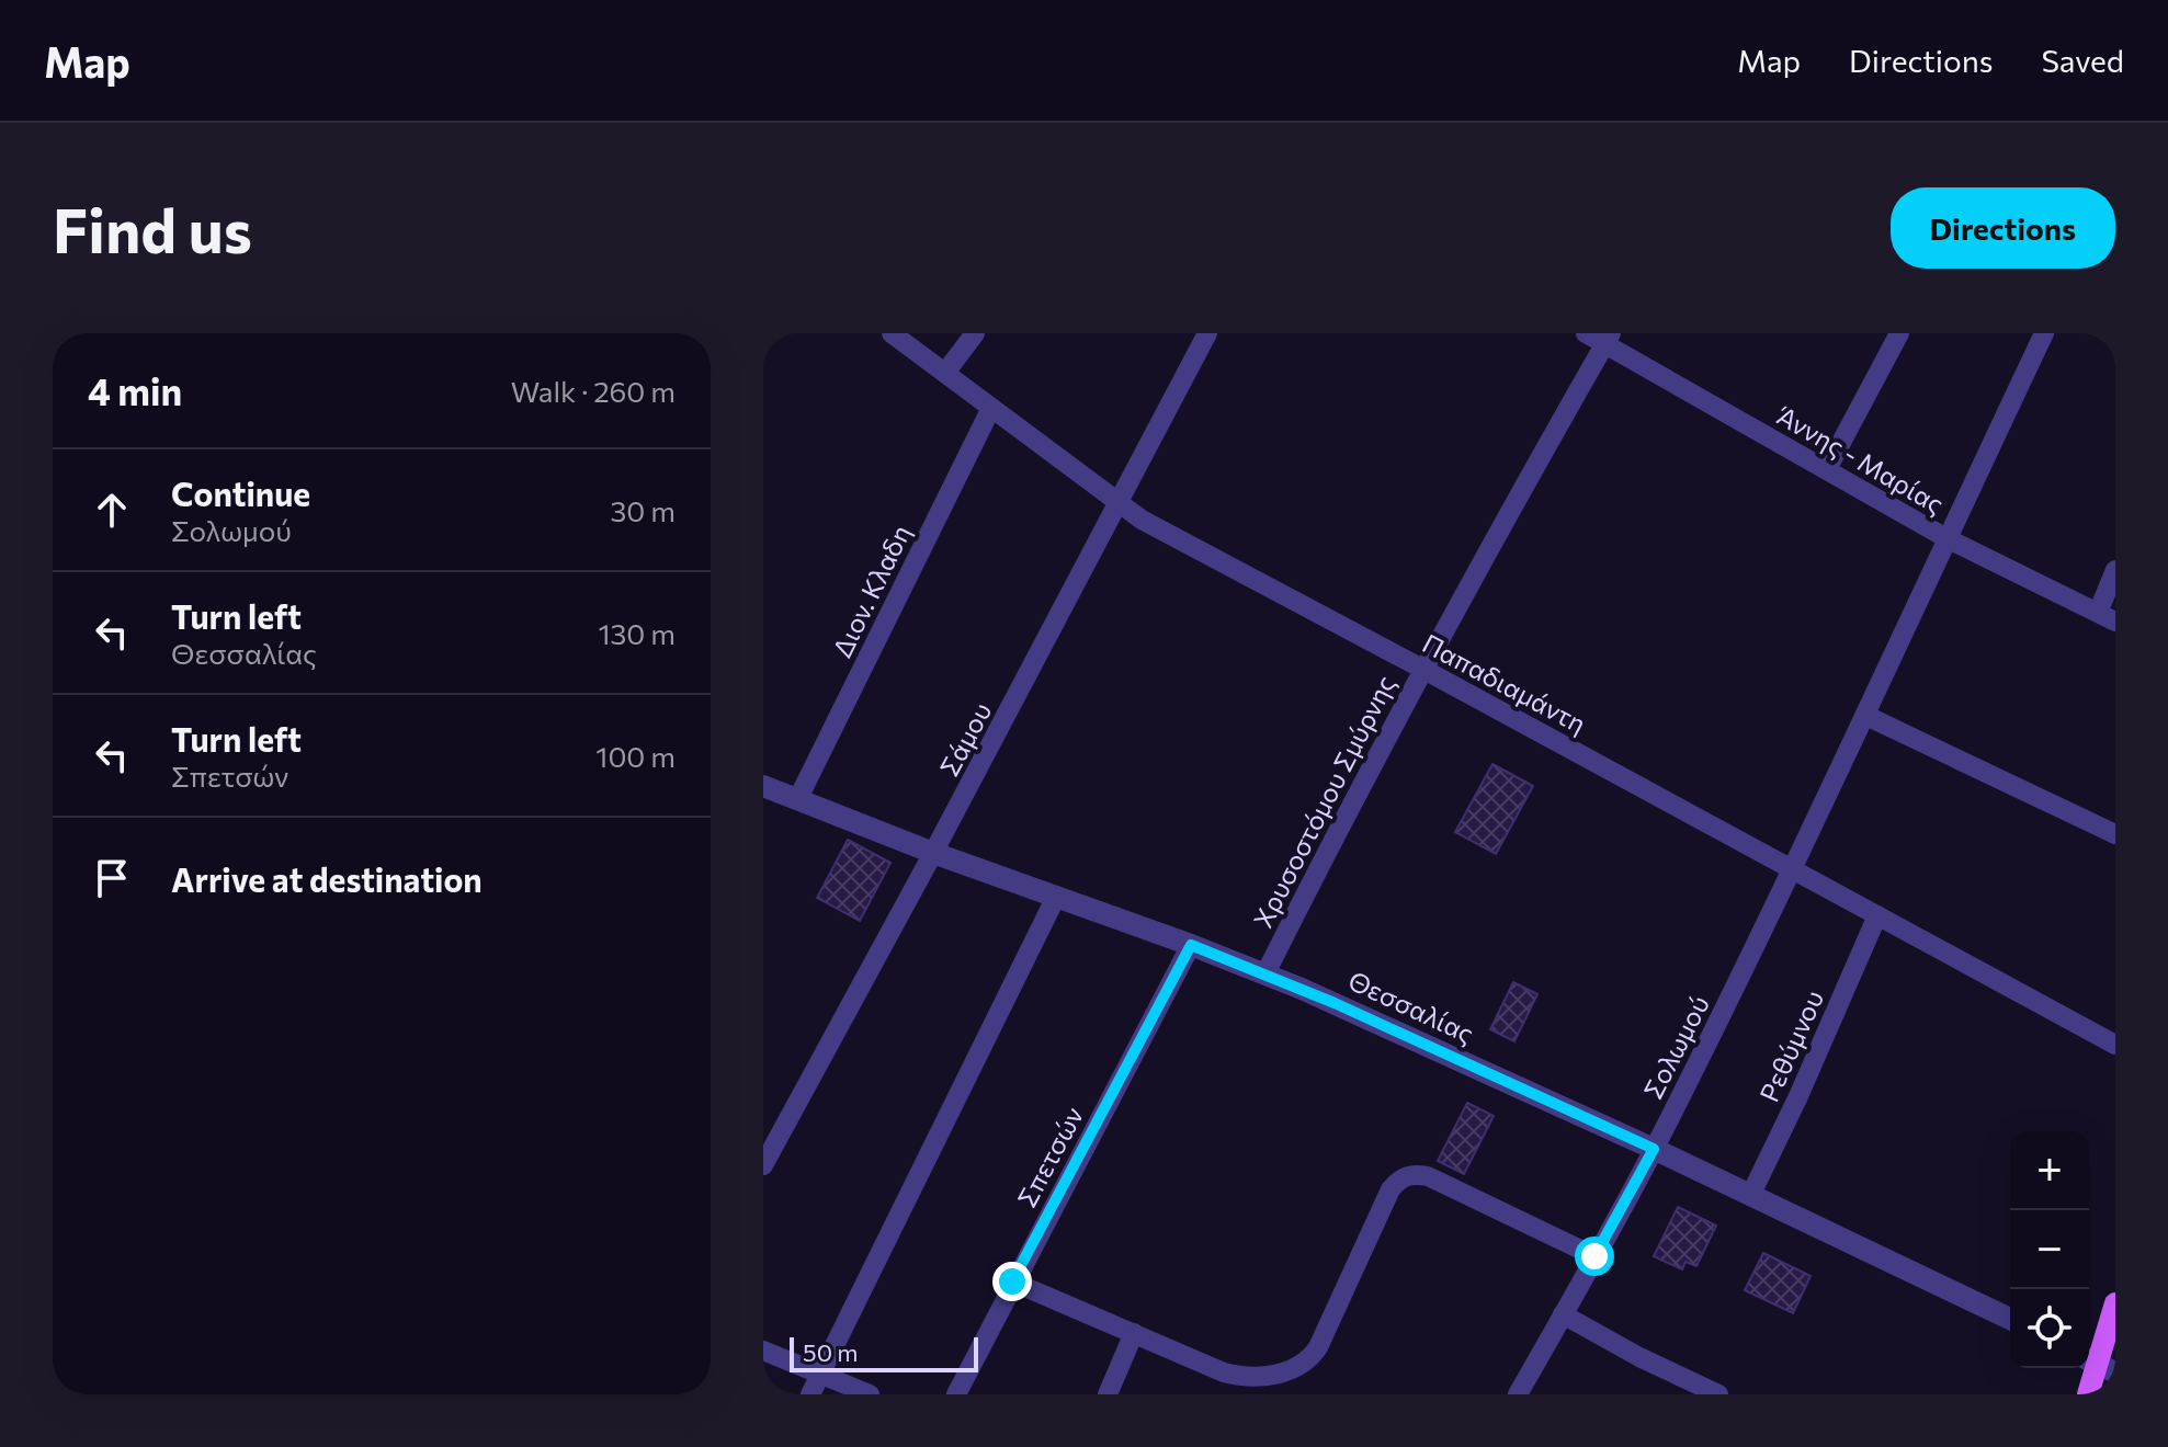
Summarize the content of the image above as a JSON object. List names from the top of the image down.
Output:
{
  "streets": {
    "street": [
      "Άννης - Μαρίας",
      "Διον. Κλαδη",
      "Παπαδιαμάντη",
      "Σάμου",
      "Χρυσοστόμου Σμύρνης",
      "Θεσσαλίας",
      "Ρεθύμνου",
      "Σολωμού",
      "Σπετσών"
    ]
  },
  "crossings": [
    ["Άννης - Μαρίας", "Χρυσοστόμου Σμύρνης"],
    ["Άννης - Μαρίας", "Σολωμού"],
    ["Διον. Κλαδη", "Παπαδιαμάντη"],
    ["Διον. Κλαδη", "Θεσσαλίας"],
    ["Παπαδιαμάντη", "Σάμου"],
    ["Παπαδιαμάντη", "Χρυσοστόμου Σμύρνης"],
    ["Παπαδιαμάντη", "Ρεθύμνου"],
    ["Παπαδιαμάντη", "Σολωμού"],
    ["Σάμου", "Θεσσαλίας"],
    ["Χρυσοστόμου Σμύρνης", "Θεσσαλίας"],
    ["Θεσσαλίας", "Ρεθύμνου"],
    ["Θεσσαλίας", "Σολωμού"],
    ["Θεσσαλίας", "Σπετσών"]
  ],
  "scale_bar": "50 m",
  "page": {
    "header": "Map",
    "nav": ["Map", "Directions", "Saved"],
    "buttons": "Directions",
    "title": "Find us",
    "heading": ["4 min", "Walk · 260 m"],
    "list": [
      ["Continue", "Σολωμού", "30 m"],
      ["Turn left", "Θεσσαλίας", "130 m"],
      ["Turn left", "Σπετσών", "100 m"],
      "Arrive at destination"
    ],
    "map_buttons": ["+", "−"],
    "scale": "50 m"
  }
}
